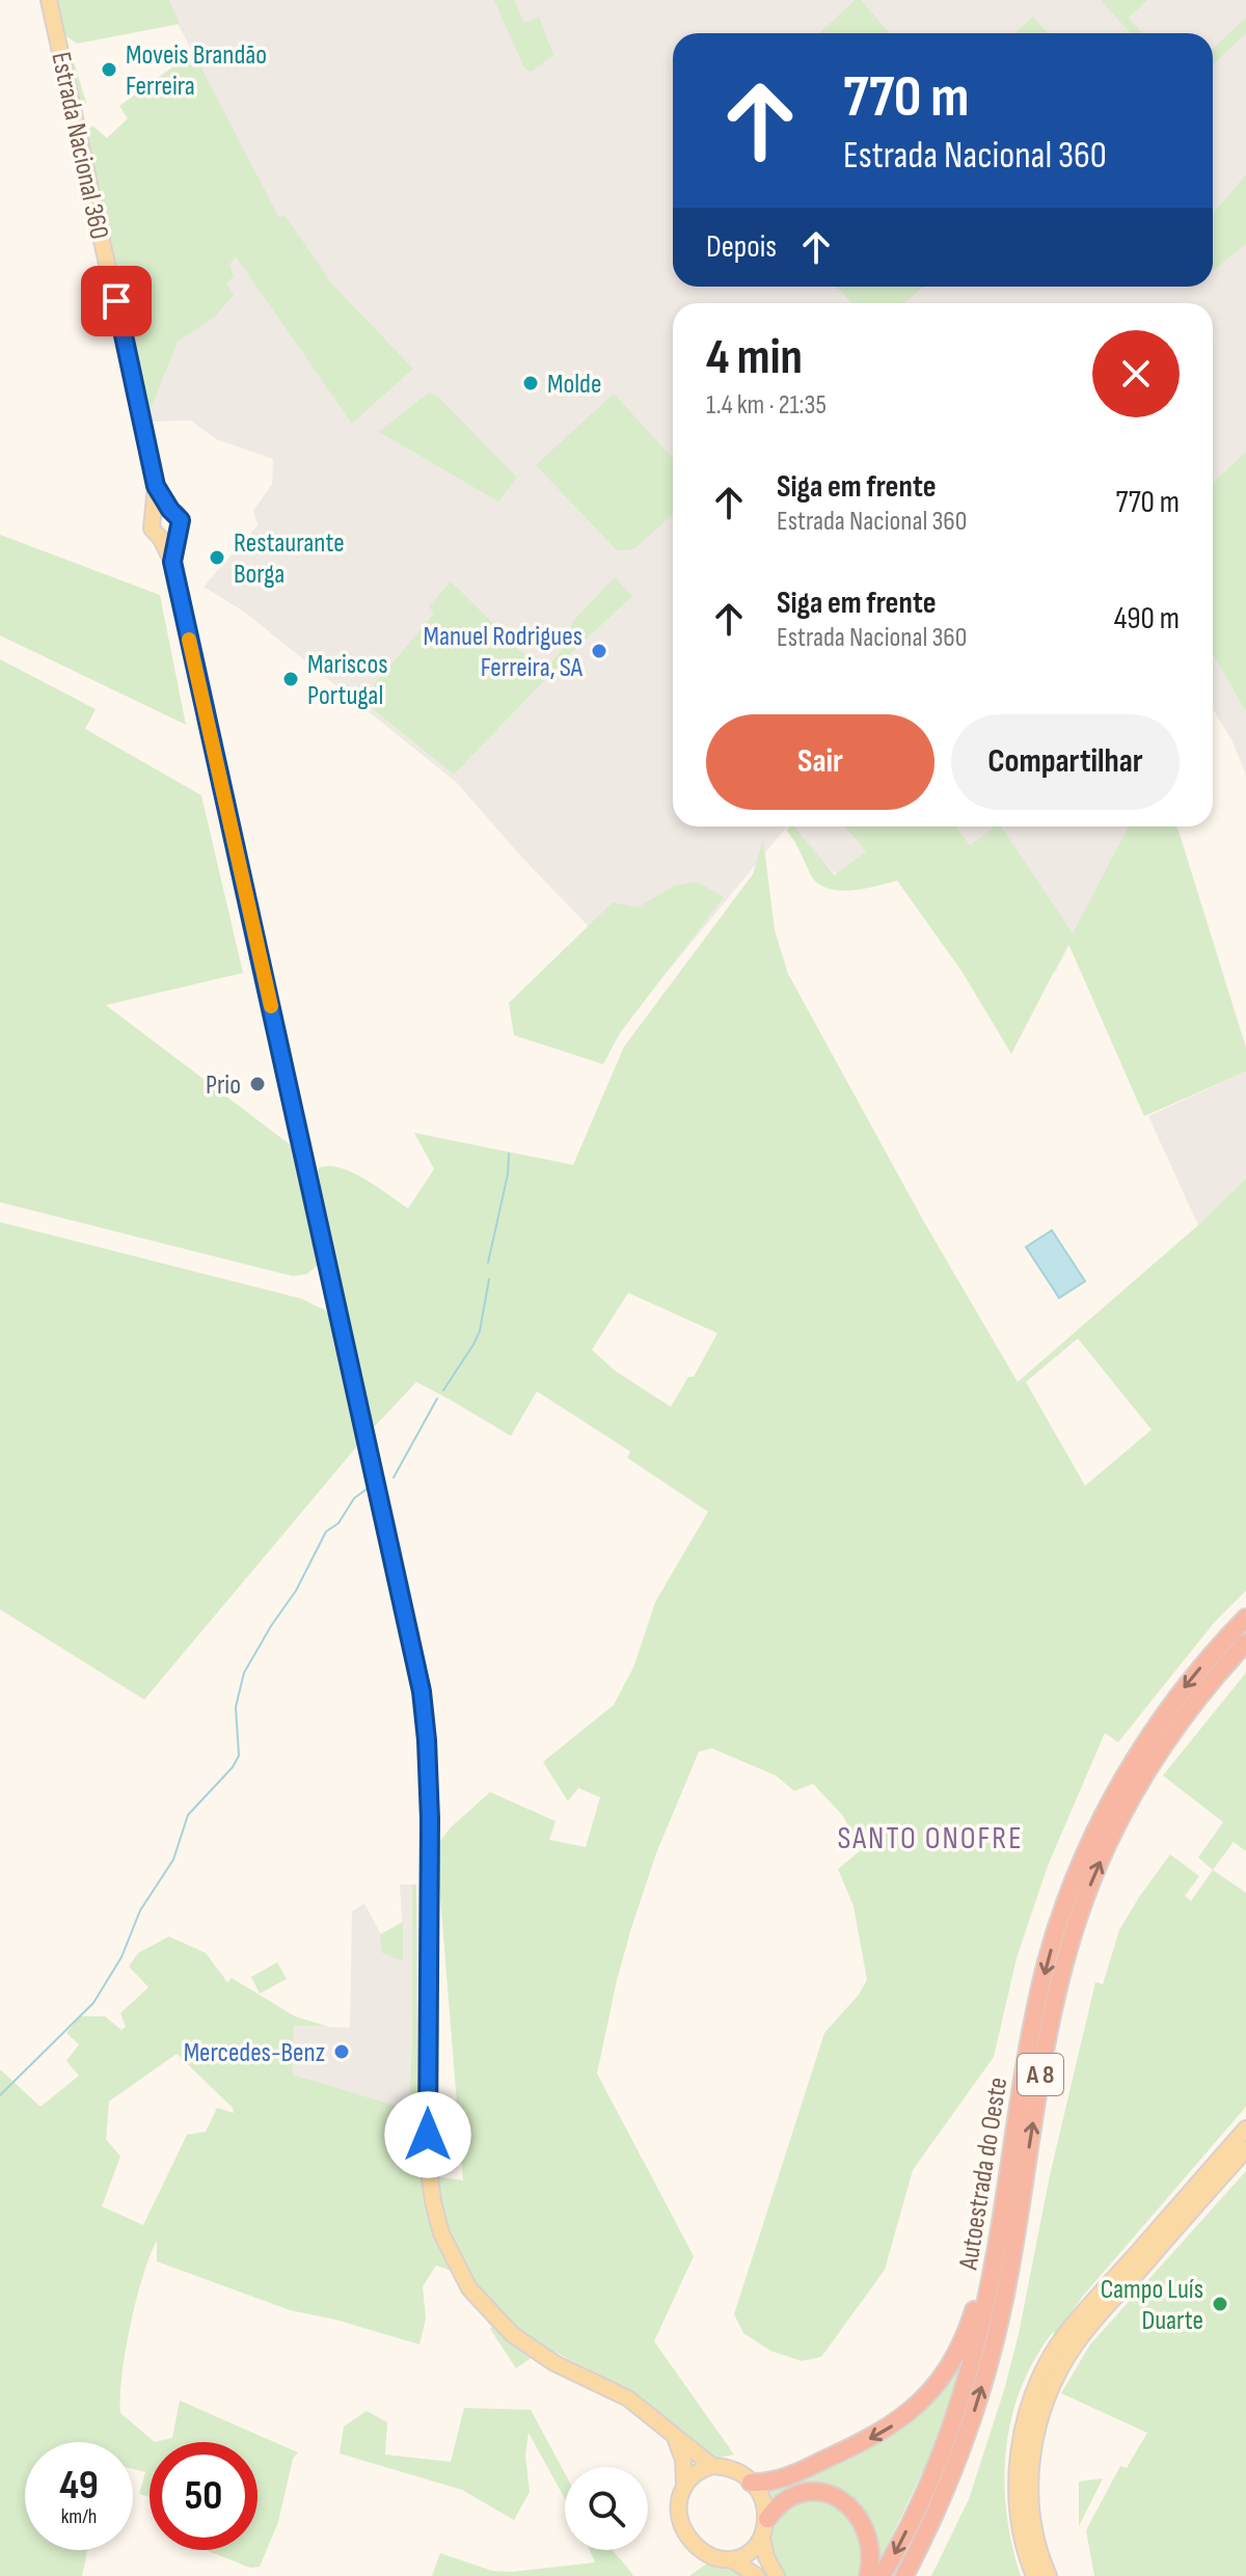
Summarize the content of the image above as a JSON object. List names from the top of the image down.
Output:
{
  "streets": {
    "highway": ["A 8", "Autoestrada do Oeste"],
    "main road": ["Estrada Nacional 360"]
  },
  "districts": ["SANTO ONOFRE"],
  "places": [
    "Moveis Brandão Ferreira",
    "Molde",
    "Restaurante Borga",
    "Manuel Rodrigues Ferreira, SA",
    "Mariscos Portugal",
    "Prio",
    "Mercedes-Benz",
    "Campo Luís Duarte"
  ],
  "page": {
    "turn": ["770 m", "Estrada Nacional 360"],
    "then": "Depois",
    "heading": ["4 min", "1.4 km · 21:35"],
    "list": [
      {
        "name": "Siga em frente",
        "note": "Estrada Nacional 360",
        "value": "770 m"
      },
      {
        "name": "Siga em frente",
        "note": "Estrada Nacional 360",
        "value": "490 m"
      }
    ],
    "buttons": ["Sair", "Compartilhar"],
    "speed": "49 km/h",
    "limit": "50"
  }
}
